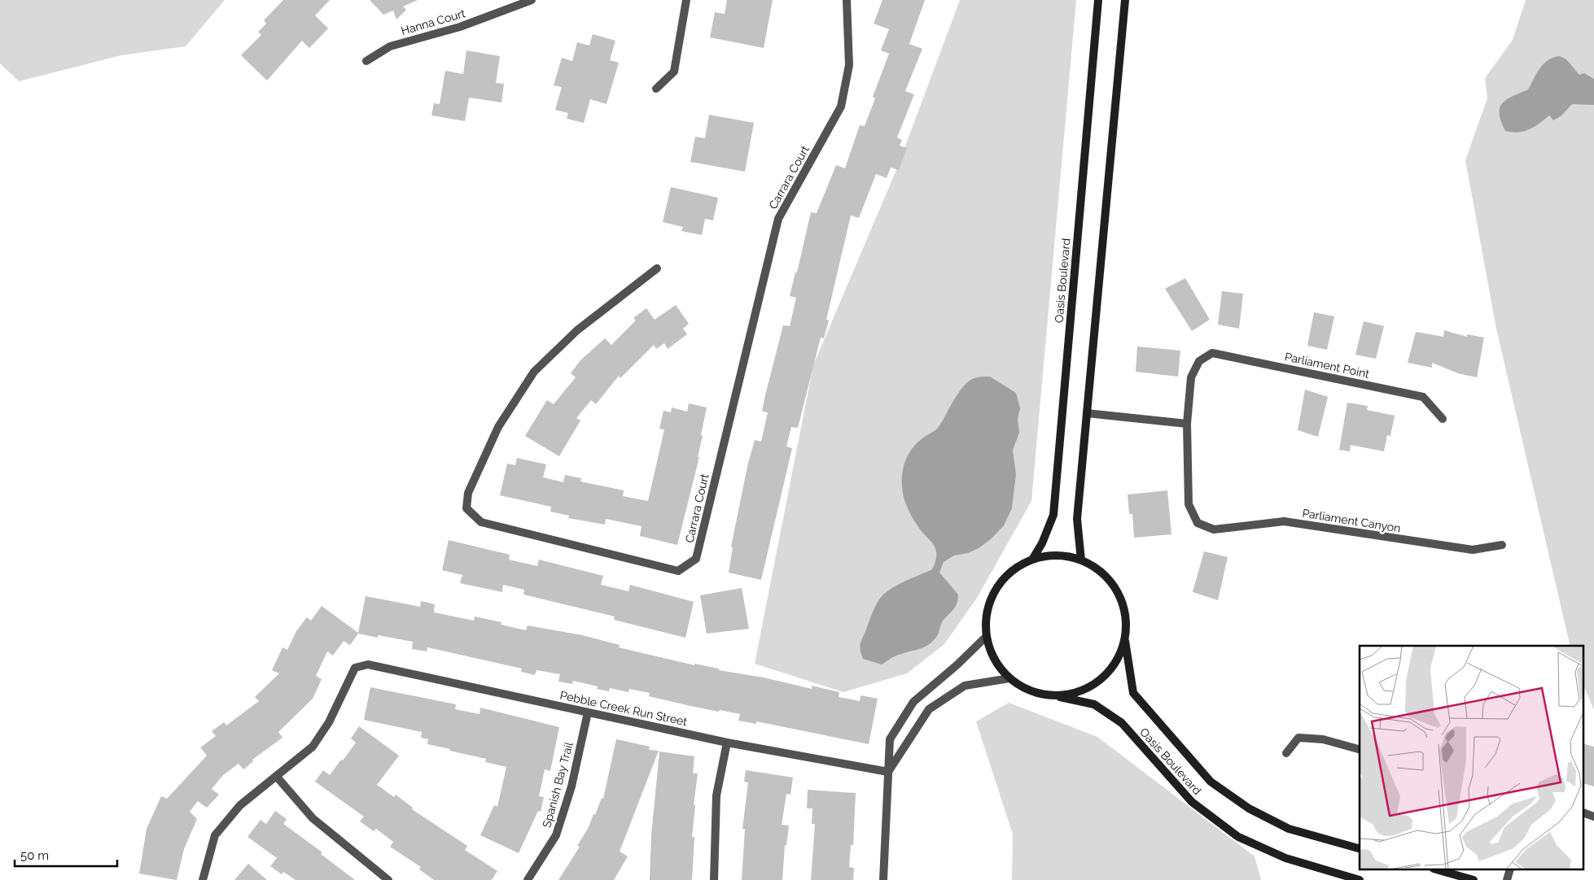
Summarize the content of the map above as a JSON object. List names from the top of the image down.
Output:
{
  "streets": {
    "main road": ["Oasis Boulevard"],
    "street": [
      "Hanna Court",
      "Carrara Court",
      "Parliament Point",
      "Parliament Canyon",
      "Pebble Creek Run Street",
      "Spanish Bay Trail"
    ]
  },
  "crossings": [
    ["Parliament Point", "Parliament Canyon"],
    ["Pebble Creek Run Street", "Spanish Bay Trail"]
  ],
  "scale_bar": "50 m"
}
